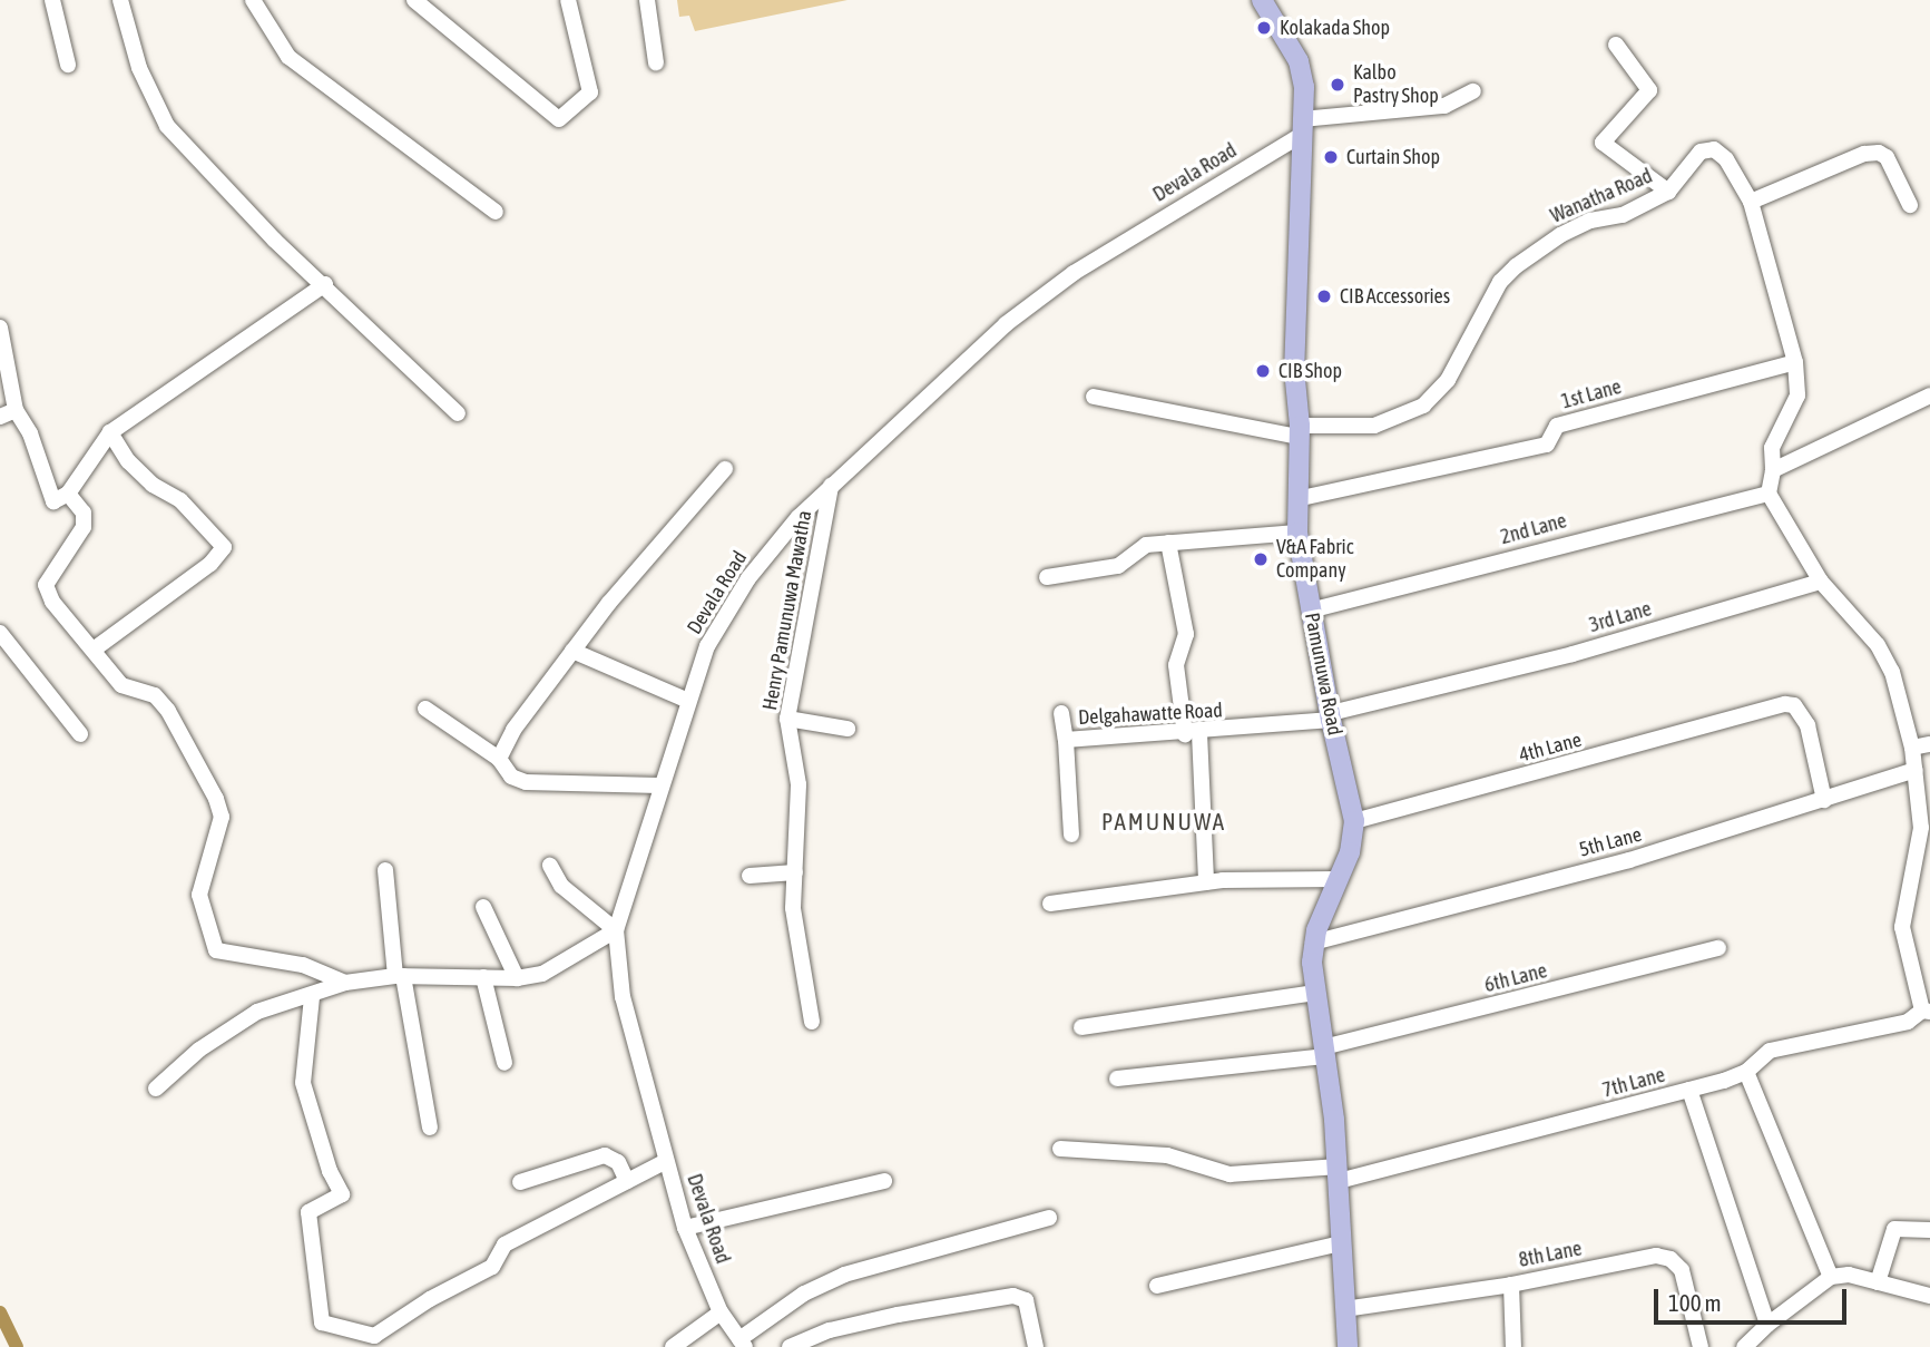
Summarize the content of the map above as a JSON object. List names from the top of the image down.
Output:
{
  "streets": {
    "main road": ["Pamunuwa Road"],
    "street": [
      "Devala Road",
      "Wanatha Road",
      "1st Lane",
      "2nd Lane",
      "Henry Pamunuwa Mawatha",
      "3rd Lane",
      "Delgahawatte Road",
      "4th Lane",
      "5th Lane",
      "6th Lane",
      "7th Lane",
      "8th Lane"
    ]
  },
  "crossings": [
    ["Devala Road", "Henry Pamunuwa Mawatha"],
    ["Devala Road", "Pamunuwa Road"],
    ["Wanatha Road", "1st Lane"],
    ["Wanatha Road", "Pamunuwa Road"],
    ["1st Lane", "Pamunuwa Road"],
    ["2nd Lane", "Pamunuwa Road"],
    ["3rd Lane", "Pamunuwa Road"],
    ["3rd Lane", "Delgahawatte Road"],
    ["Pamunuwa Road", "Delgahawatte Road"],
    ["Pamunuwa Road", "4th Lane"],
    ["Pamunuwa Road", "5th Lane"],
    ["Pamunuwa Road", "6th Lane"],
    ["Pamunuwa Road", "7th Lane"],
    ["Pamunuwa Road", "8th Lane"],
    ["4th Lane", "5th Lane"]
  ],
  "districts": ["PAMUNUWA"],
  "places": [
    "Kolakada Shop",
    "Kalbo Pastry Shop",
    "Curtain Shop",
    "CIB Accessories",
    "CIB Shop",
    "V&A Fabric Company"
  ],
  "scale_bar": "100 m"
}
